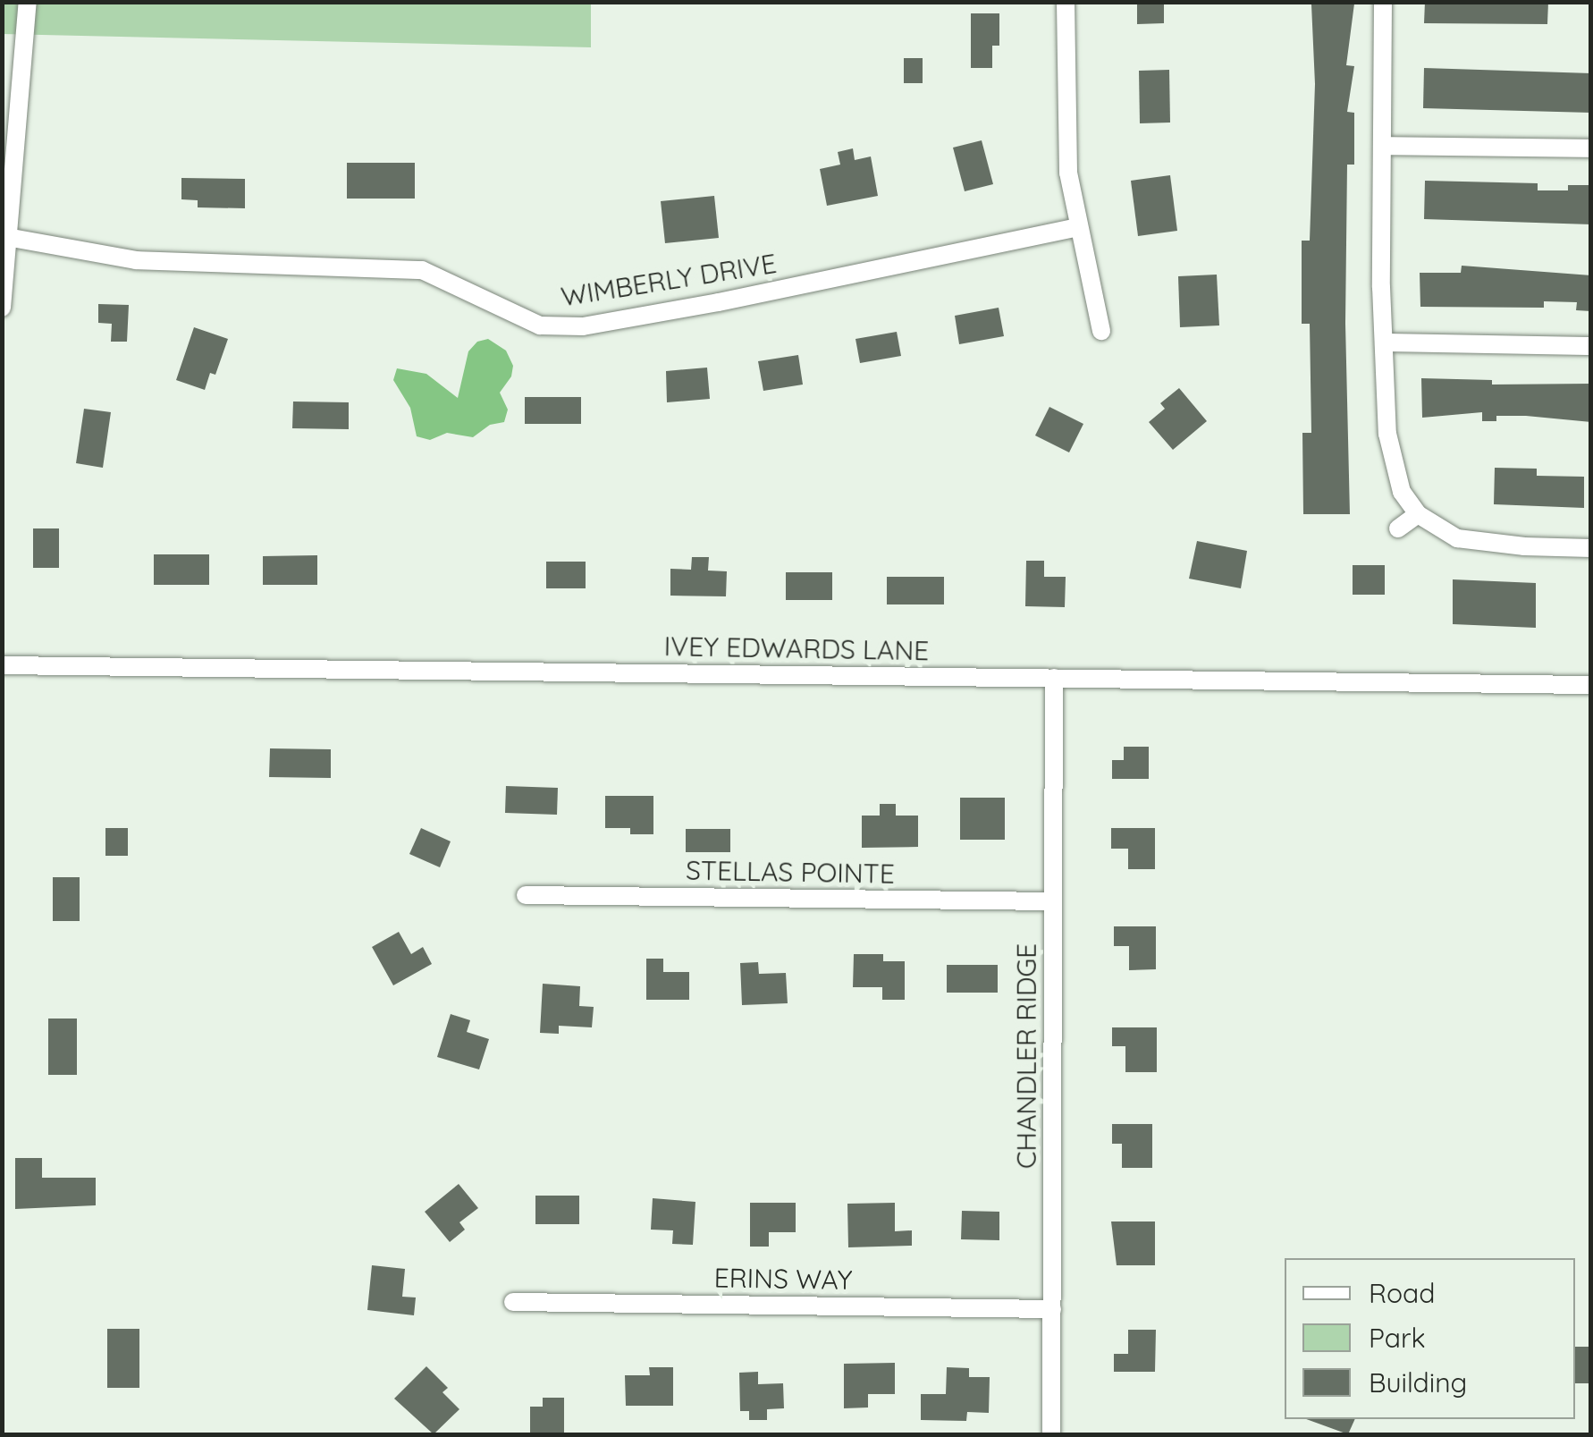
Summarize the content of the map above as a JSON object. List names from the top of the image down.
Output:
{
  "streets": {
    "street": [
      "WIMBERLY DRIVE",
      "IVEY EDWARDS LANE",
      "STELLAS POINTE",
      "CHANDLER RIDGE",
      "ERINS WAY"
    ]
  },
  "crossings": [
    ["IVEY EDWARDS LANE", "CHANDLER RIDGE"],
    ["STELLAS POINTE", "CHANDLER RIDGE"],
    ["CHANDLER RIDGE", "ERINS WAY"]
  ],
  "legend": ["Road", "Park", "Building"]
}
